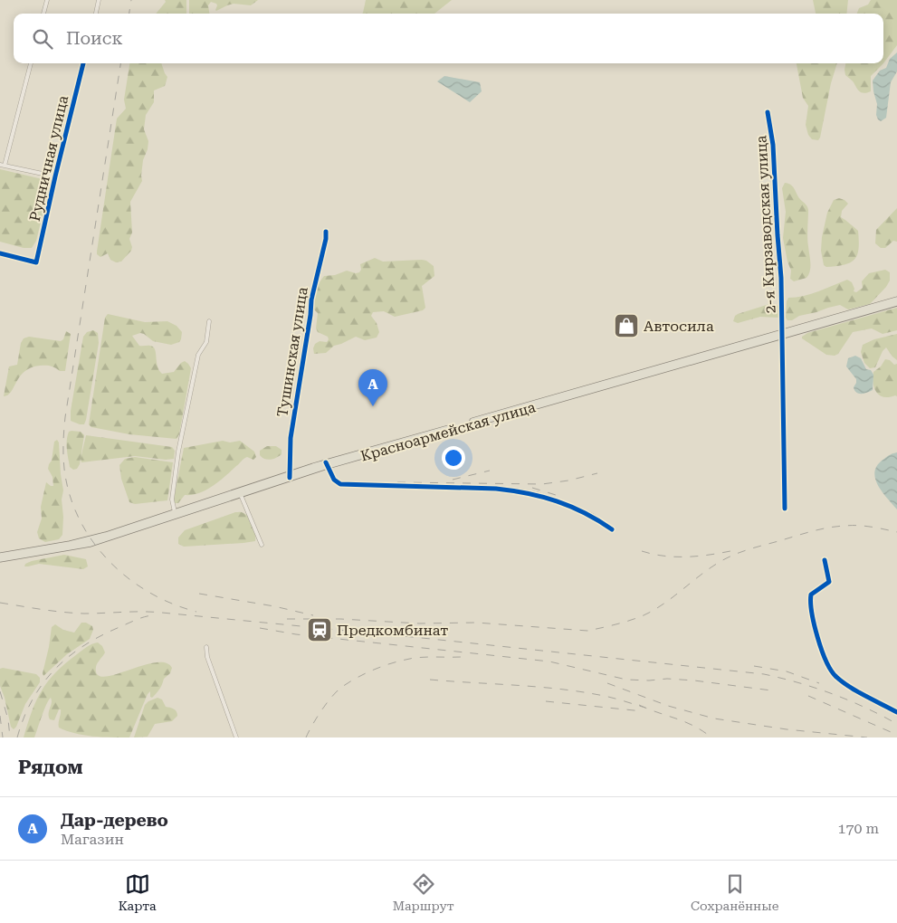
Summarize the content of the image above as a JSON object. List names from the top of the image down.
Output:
{
  "streets": {
    "main road": ["Красноармейская улица"],
    "street": ["Рудничная улица", "2-я Кирзаводская улица", "Тушинская улица"]
  },
  "crossings": [
    ["2-я Кирзаводская улица", "Красноармейская улица"],
    ["Тушинская улица", "Красноармейская улица"]
  ],
  "places": {
    "shop": ["Автосила"],
    "station": ["Предкомбинат"]
  },
  "page": {
    "search": "Поиск",
    "pins": "A",
    "heading": "Рядом",
    "list": [
      {
        "mark": "A",
        "name": "Дар-дерево",
        "note": "Магазин",
        "value": "170 m"
      }
    ],
    "nav": ["Карта", "Маршрут", "Сохранённые"]
  }
}
